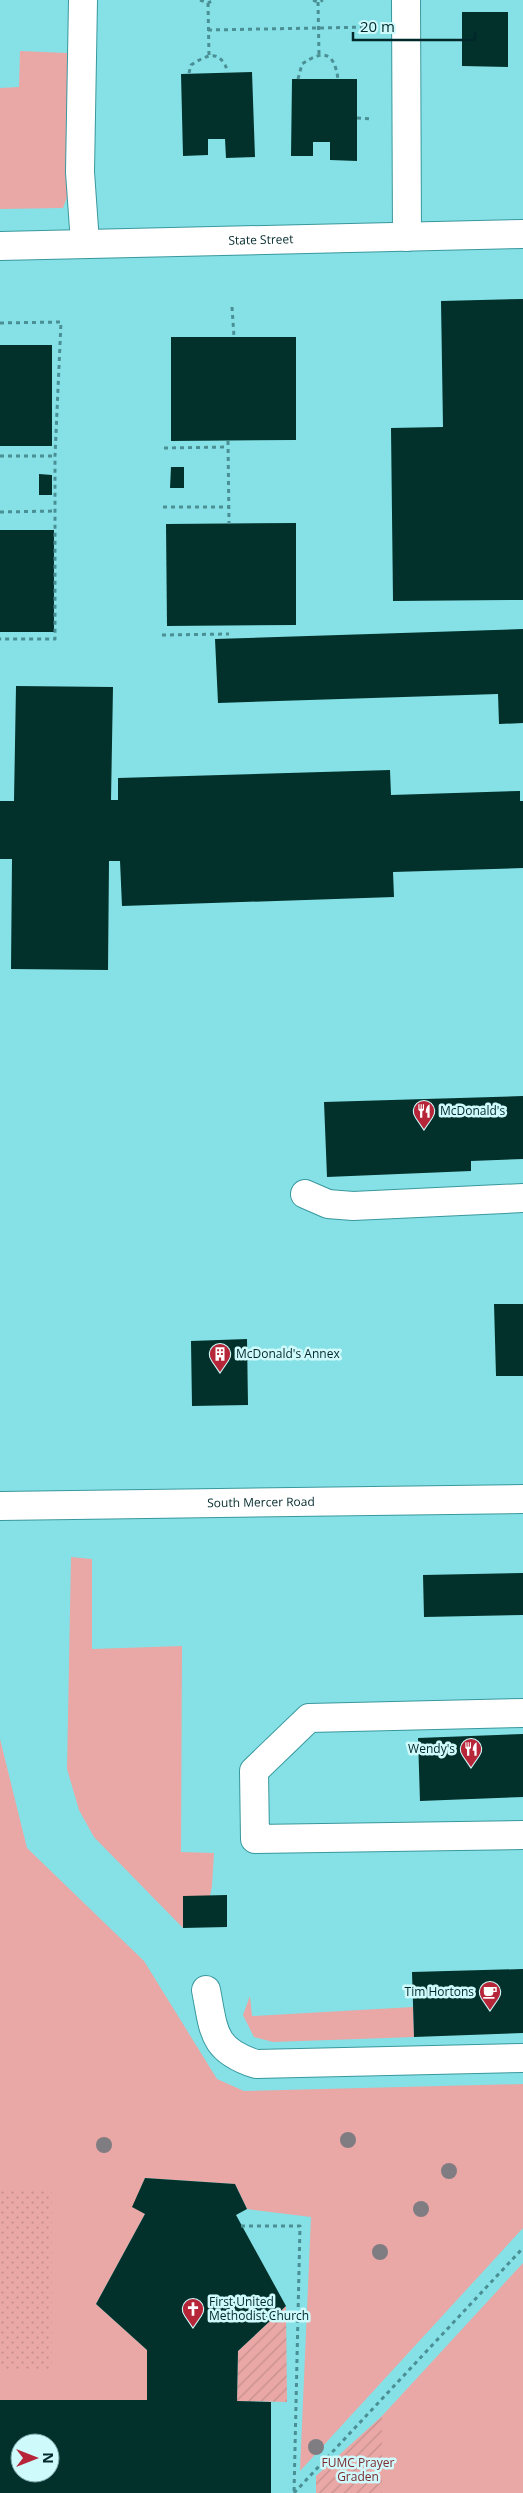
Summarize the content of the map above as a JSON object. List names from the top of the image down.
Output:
{
  "streets": {
    "street": ["State Street", "South Mercer Road"]
  },
  "parks": ["FUMC Prayer Graden"],
  "places": {
    "restaurant": ["McDonald's", "Wendy's"],
    "building": ["McDonald's Annex"],
    "cafe": ["Tim Hortons"],
    "church": ["First United Methodist Church"]
  },
  "scale_bar": "20 m",
  "north": "right"
}
